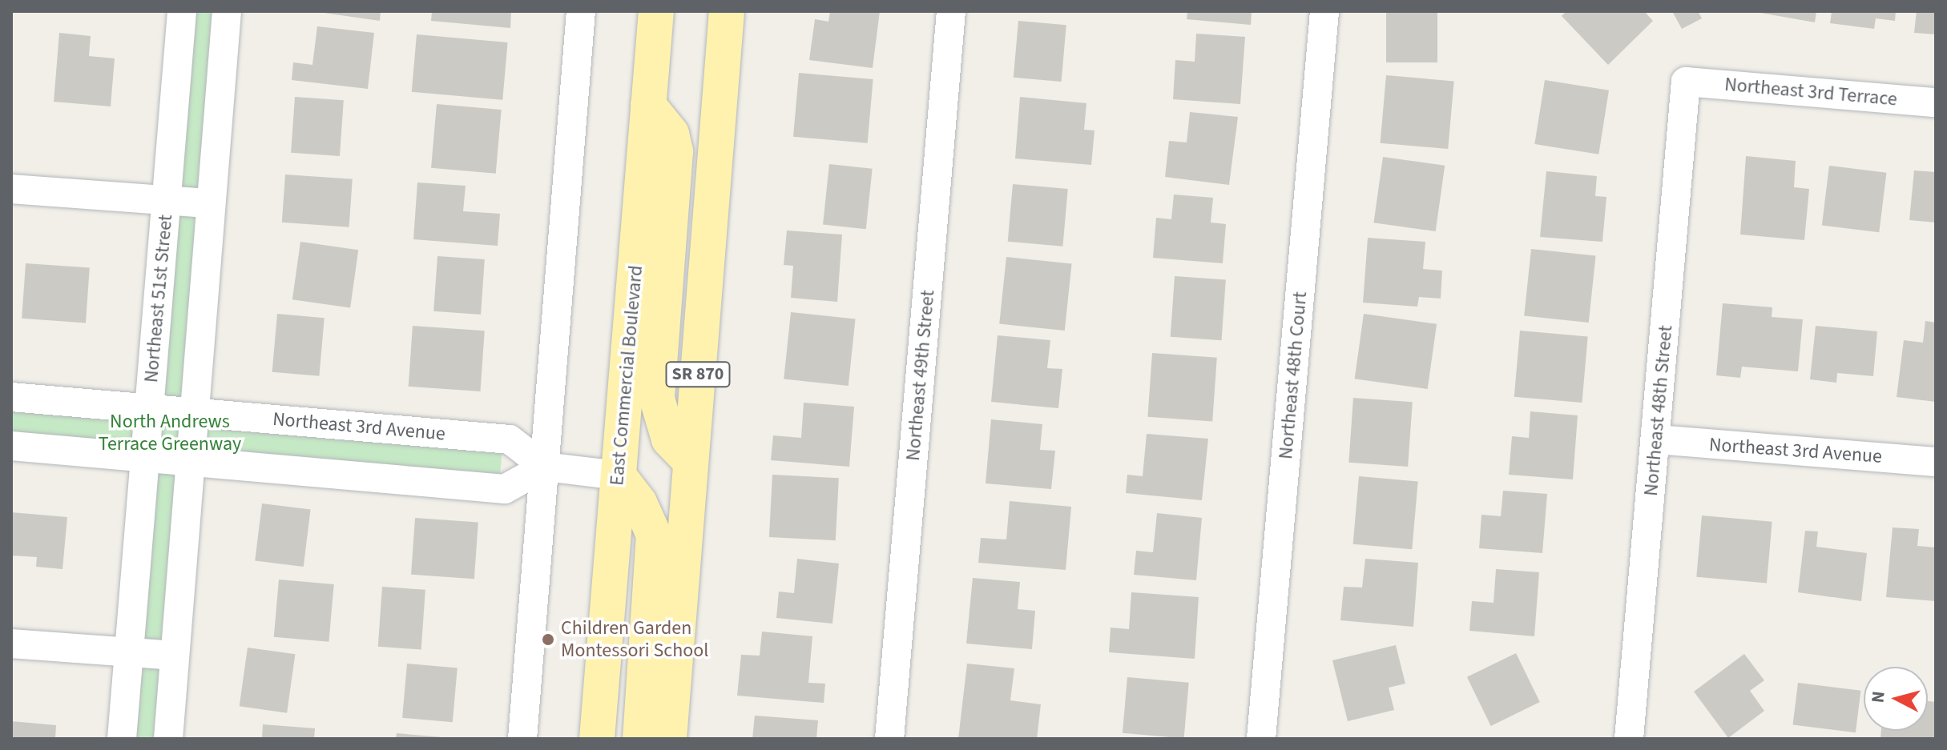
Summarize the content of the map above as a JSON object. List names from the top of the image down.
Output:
{
  "streets": {
    "main road": ["SR 870", "East Commercial Boulevard"],
    "street": [
      "Northeast 3rd Terrace",
      "Northeast 51st Street",
      "Northeast 49th Street",
      "Northeast 48th Court",
      "Northeast 48th Street",
      "Northeast 3rd Avenue"
    ]
  },
  "crossings": [
    ["Northeast 3rd Terrace", "Northeast 48th Street"],
    ["Northeast 51st Street", "Northeast 3rd Avenue"],
    ["Northeast 48th Street", "Northeast 3rd Avenue"]
  ],
  "parks": ["North Andrews Terrace Greenway"],
  "places": ["Children Garden Montessori School"],
  "north": "left"
}
